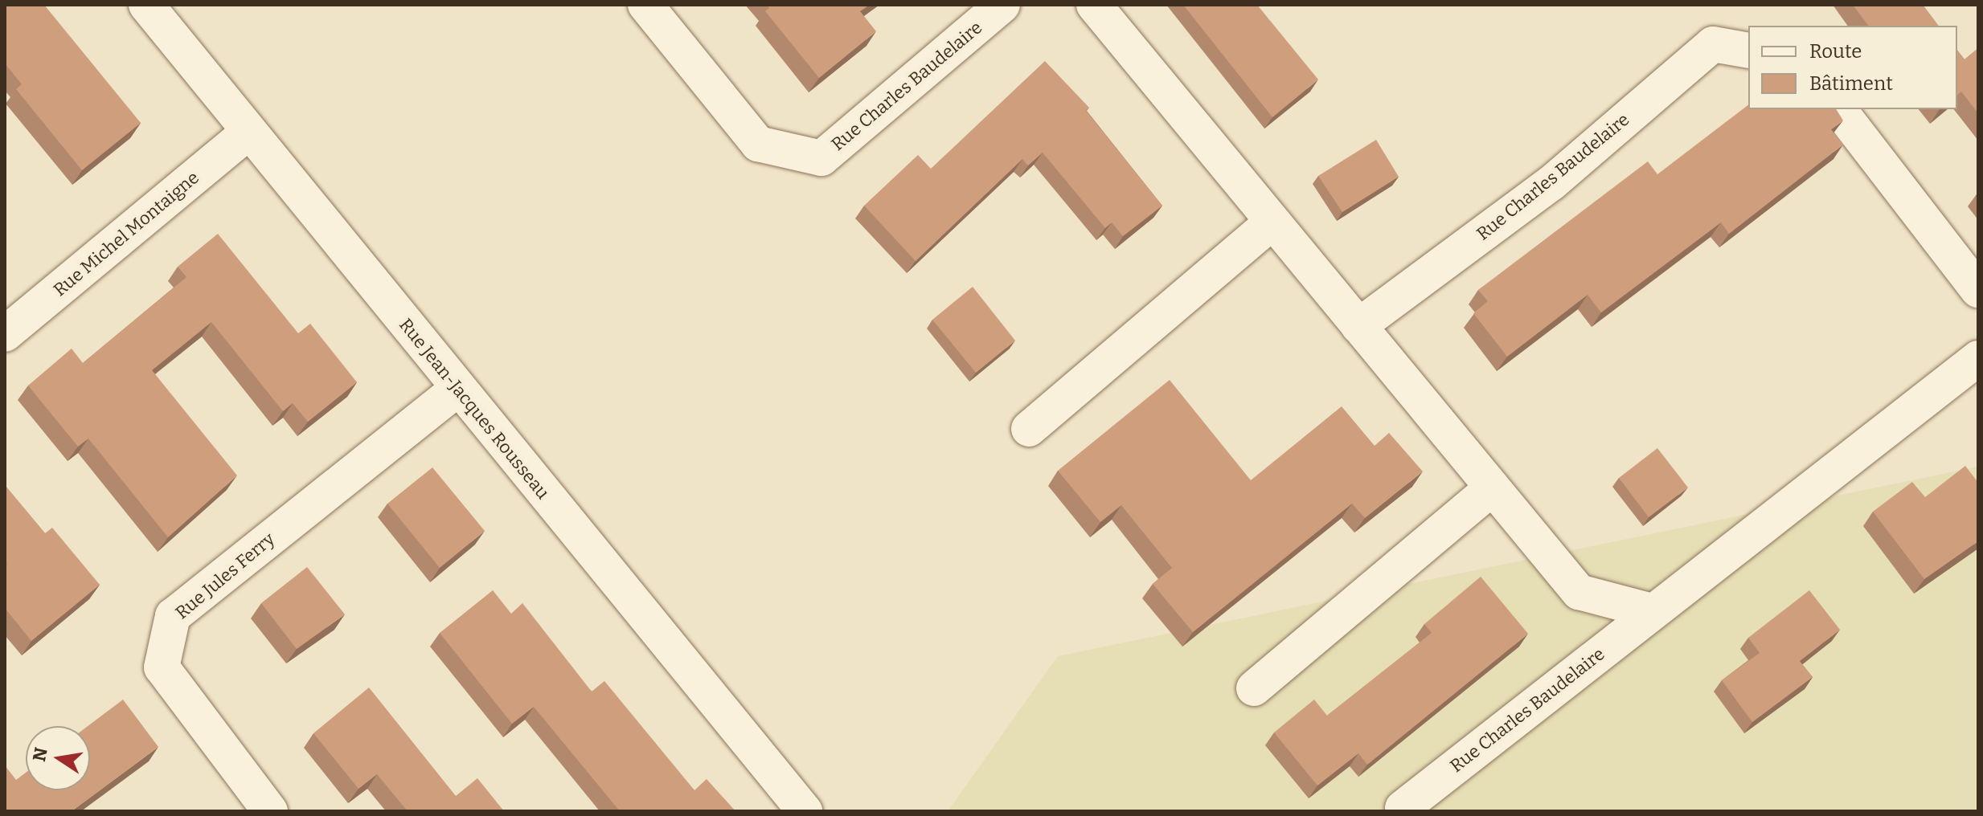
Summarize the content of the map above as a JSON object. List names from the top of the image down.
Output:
{
  "streets": {
    "street": [
      "Rue Charles Baudelaire",
      "Rue Michel Montaigne",
      "Rue Jean-Jacques Rousseau",
      "Rue Jules Ferry"
    ]
  },
  "crossings": [
    ["Rue Michel Montaigne", "Rue Jean-Jacques Rousseau"],
    ["Rue Jean-Jacques Rousseau", "Rue Jules Ferry"]
  ],
  "legend": ["Route", "Bâtiment"],
  "north": "left"
}
